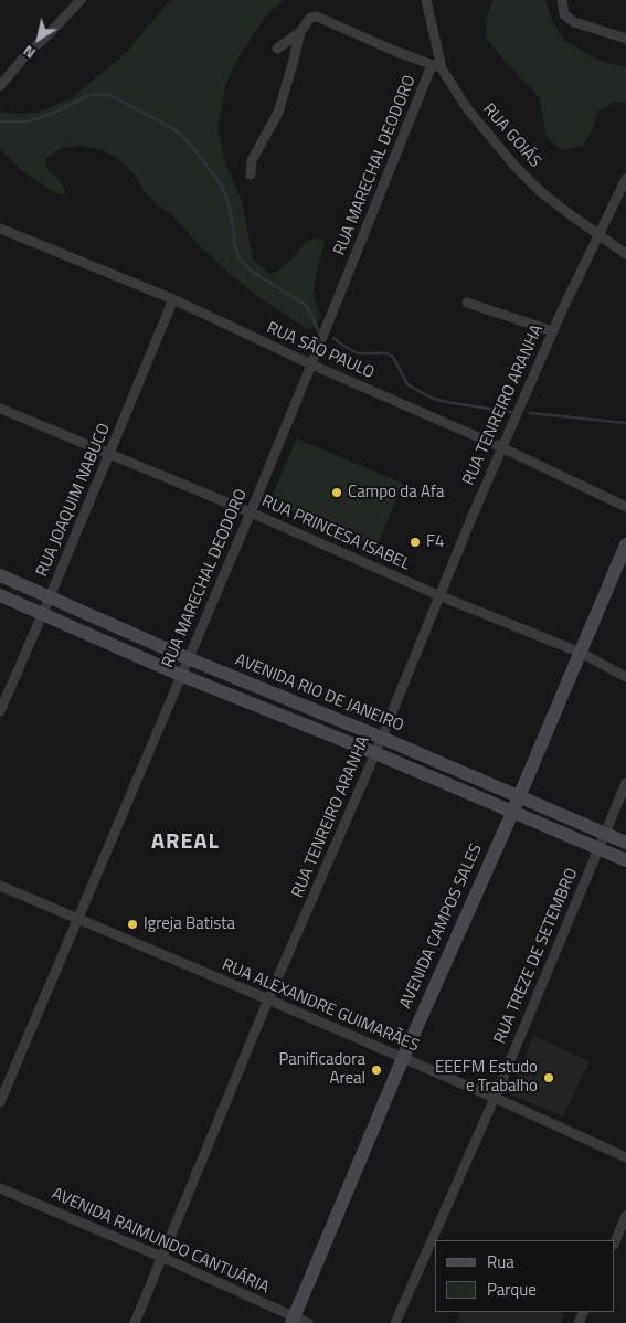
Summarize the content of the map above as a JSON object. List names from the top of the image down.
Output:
{
  "streets": {
    "main road": ["AVENIDA RIO DE JANEIRO", "AVENIDA CAMPOS SALES"],
    "street": [
      "RUA GOIÁS",
      "RUA MARECHAL DEODORO",
      "RUA SÃO PAULO",
      "RUA TENREIRO ARANHA",
      "RUA JOAQUIM NABUCO",
      "RUA PRINCESA ISABEL",
      "RUA TREZE DE SETEMBRO",
      "RUA ALEXANDRE GUIMARÃES",
      "AVENIDA RAIMUNDO CANTUÁRIA"
    ]
  },
  "crossings": [
    ["RUA GOIÁS", "RUA TENREIRO ARANHA"],
    ["RUA MARECHAL DEODORO", "RUA SÃO PAULO"],
    ["RUA MARECHAL DEODORO", "RUA PRINCESA ISABEL"],
    ["RUA MARECHAL DEODORO", "AVENIDA RIO DE JANEIRO"],
    ["RUA MARECHAL DEODORO", "RUA ALEXANDRE GUIMARÃES"],
    ["RUA SÃO PAULO", "RUA TENREIRO ARANHA"],
    ["RUA SÃO PAULO", "RUA JOAQUIM NABUCO"],
    ["RUA TENREIRO ARANHA", "RUA PRINCESA ISABEL"],
    ["RUA TENREIRO ARANHA", "AVENIDA RIO DE JANEIRO"],
    ["RUA TENREIRO ARANHA", "RUA ALEXANDRE GUIMARÃES"],
    ["RUA TENREIRO ARANHA", "AVENIDA RAIMUNDO CANTUÁRIA"],
    ["RUA JOAQUIM NABUCO", "RUA PRINCESA ISABEL"],
    ["RUA JOAQUIM NABUCO", "AVENIDA RIO DE JANEIRO"],
    ["RUA PRINCESA ISABEL", "AVENIDA CAMPOS SALES"],
    ["AVENIDA RIO DE JANEIRO", "AVENIDA CAMPOS SALES"],
    ["AVENIDA RIO DE JANEIRO", "RUA TREZE DE SETEMBRO"],
    ["AVENIDA CAMPOS SALES", "RUA ALEXANDRE GUIMARÃES"],
    ["AVENIDA CAMPOS SALES", "AVENIDA RAIMUNDO CANTUÁRIA"],
    ["RUA TREZE DE SETEMBRO", "RUA ALEXANDRE GUIMARÃES"]
  ],
  "districts": ["AREAL"],
  "places": [
    "Campo da Afa",
    "F4",
    "Igreja Batista",
    "Panificadora Areal",
    "EEEFM Estudo e Trabalho"
  ],
  "legend": ["Rua", "Parque"],
  "north": "bottom left"
}
